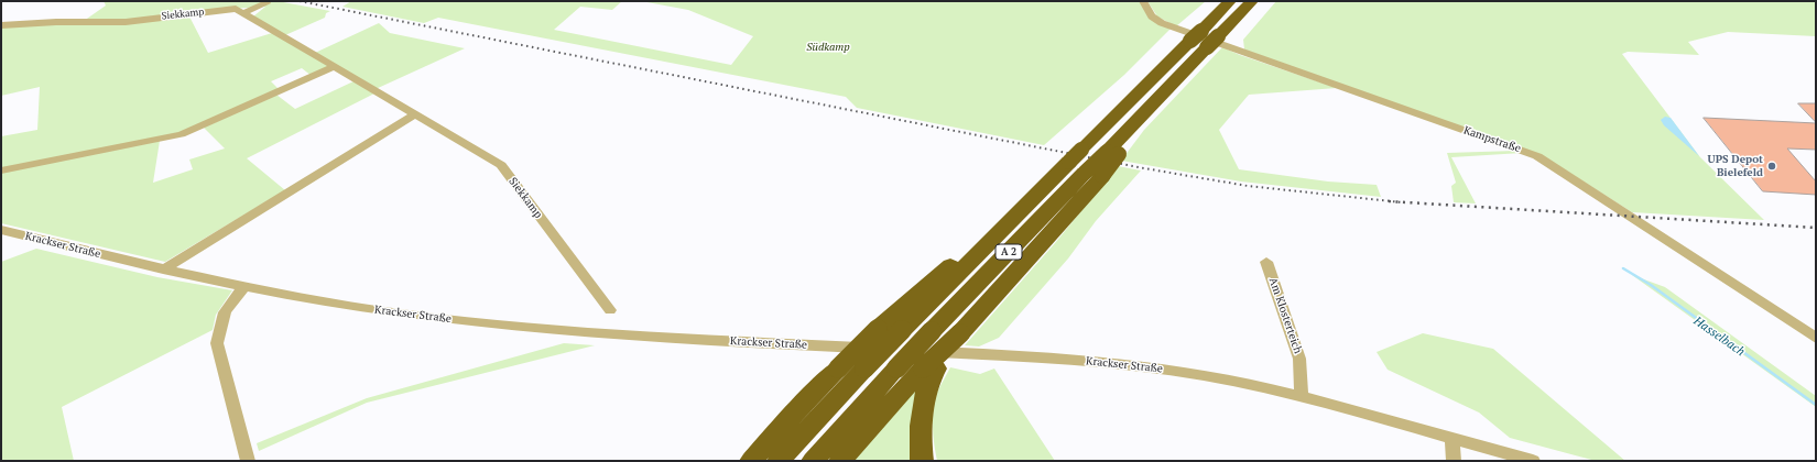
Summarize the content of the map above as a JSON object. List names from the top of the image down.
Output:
{
  "streets": {
    "highway": ["A 2"],
    "street": [
      "Siekkamp",
      "Kampstraße",
      "Krackser Straße",
      "Am Klosterteich"
    ]
  },
  "crossings": [
    ["Krackser Straße", "Am Klosterteich"]
  ],
  "water": ["Hasselbach"],
  "parks": ["Südkamp"],
  "places": ["UPS Depot Bielefeld"]
}
